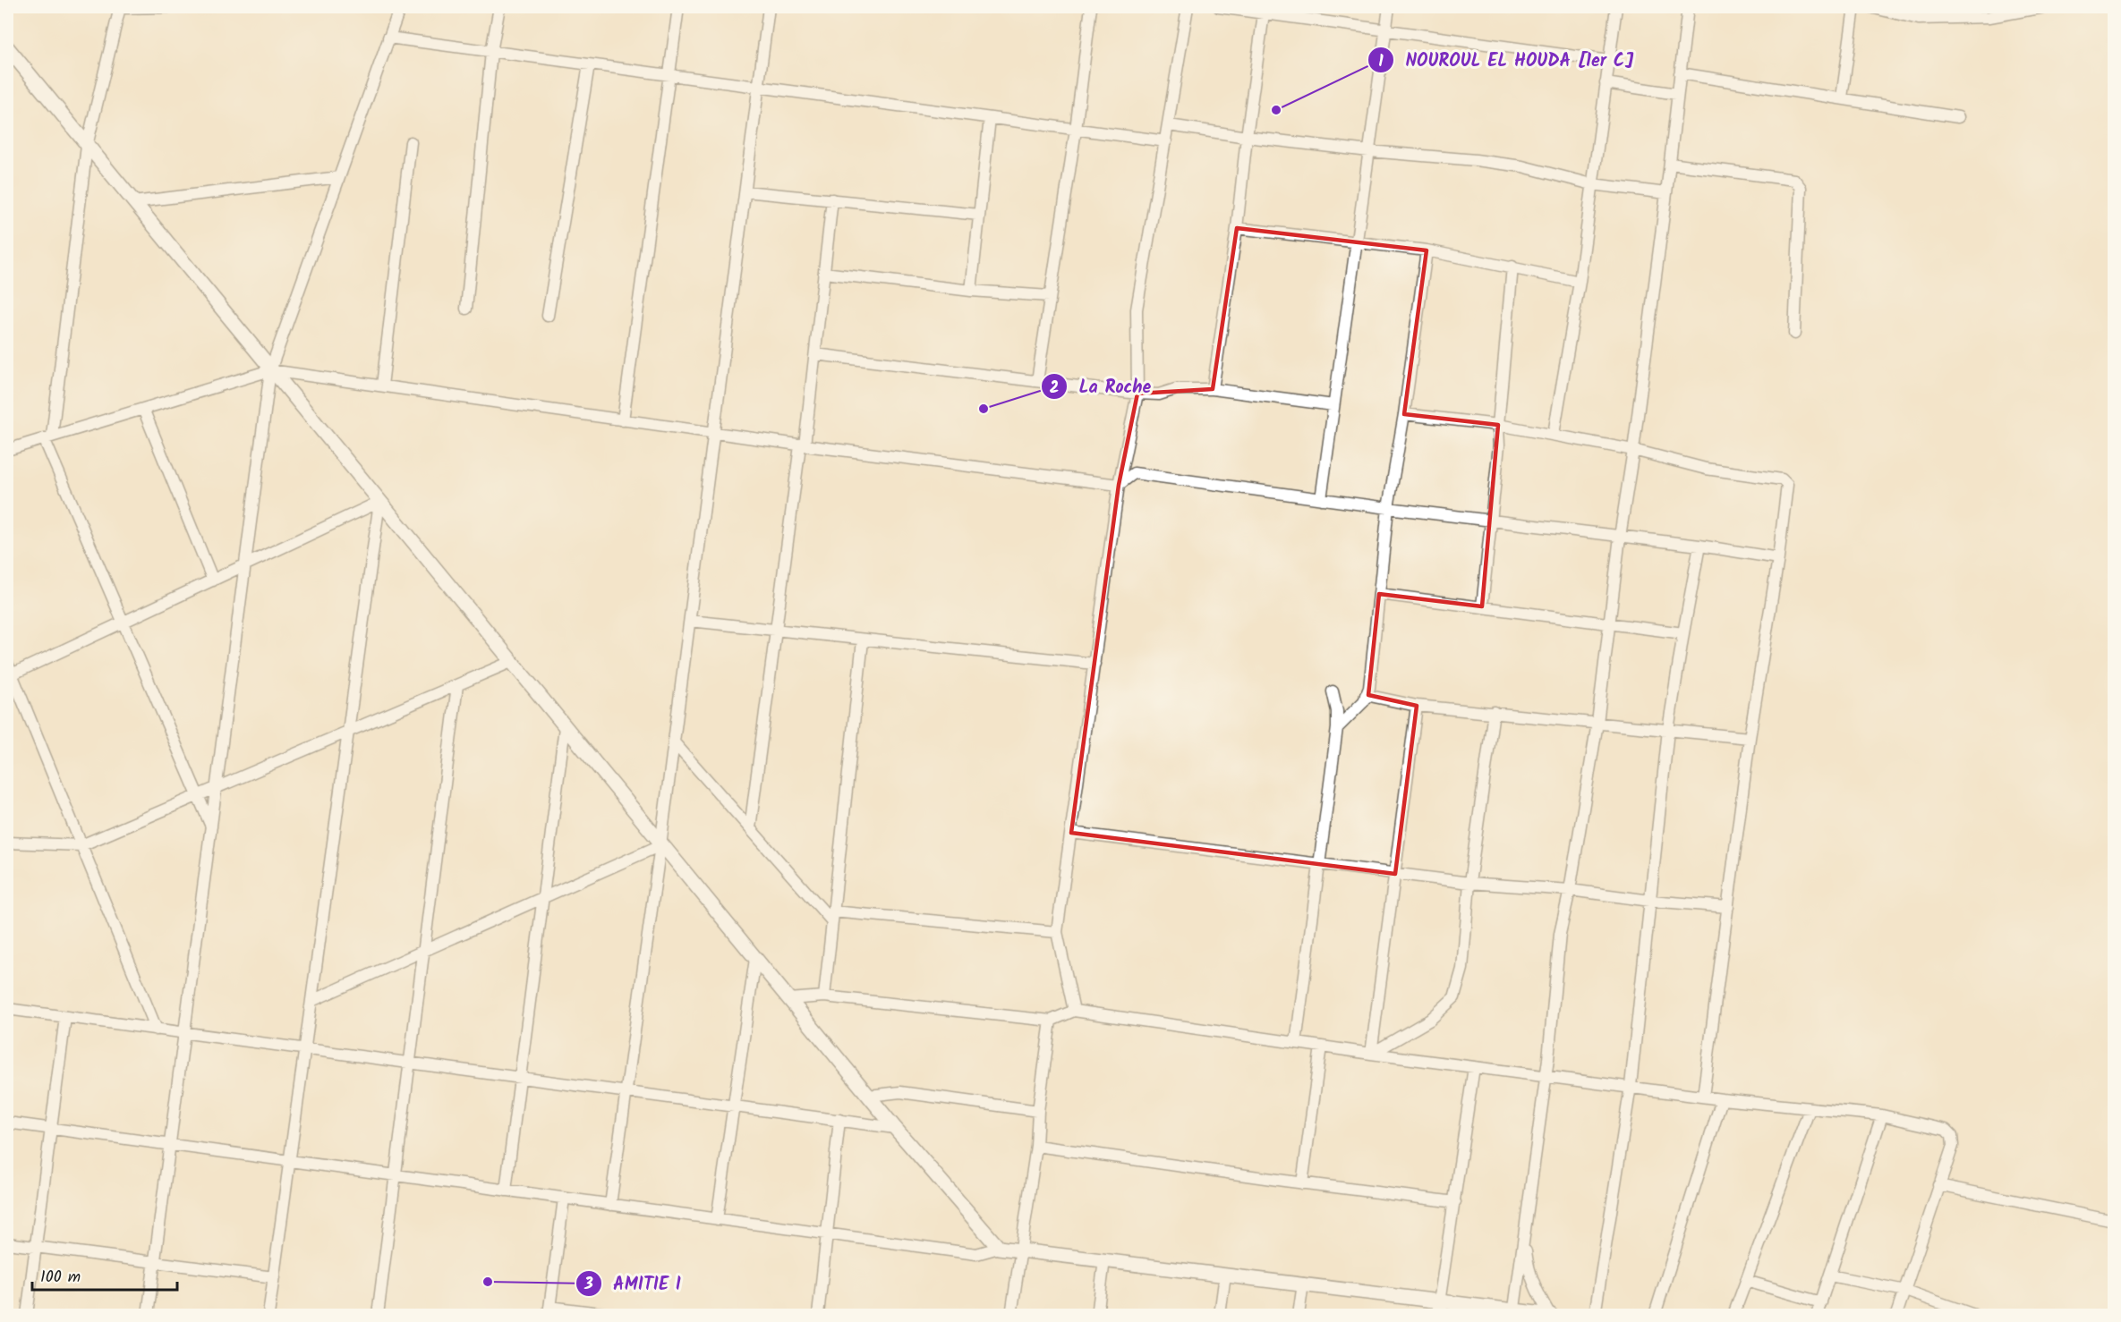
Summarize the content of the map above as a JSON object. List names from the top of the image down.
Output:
{
  "places": ["NOUROUL EL HOUDA [1er C]", "La Roche", "AMITIE I"],
  "scale_bar": "100 m"
}
